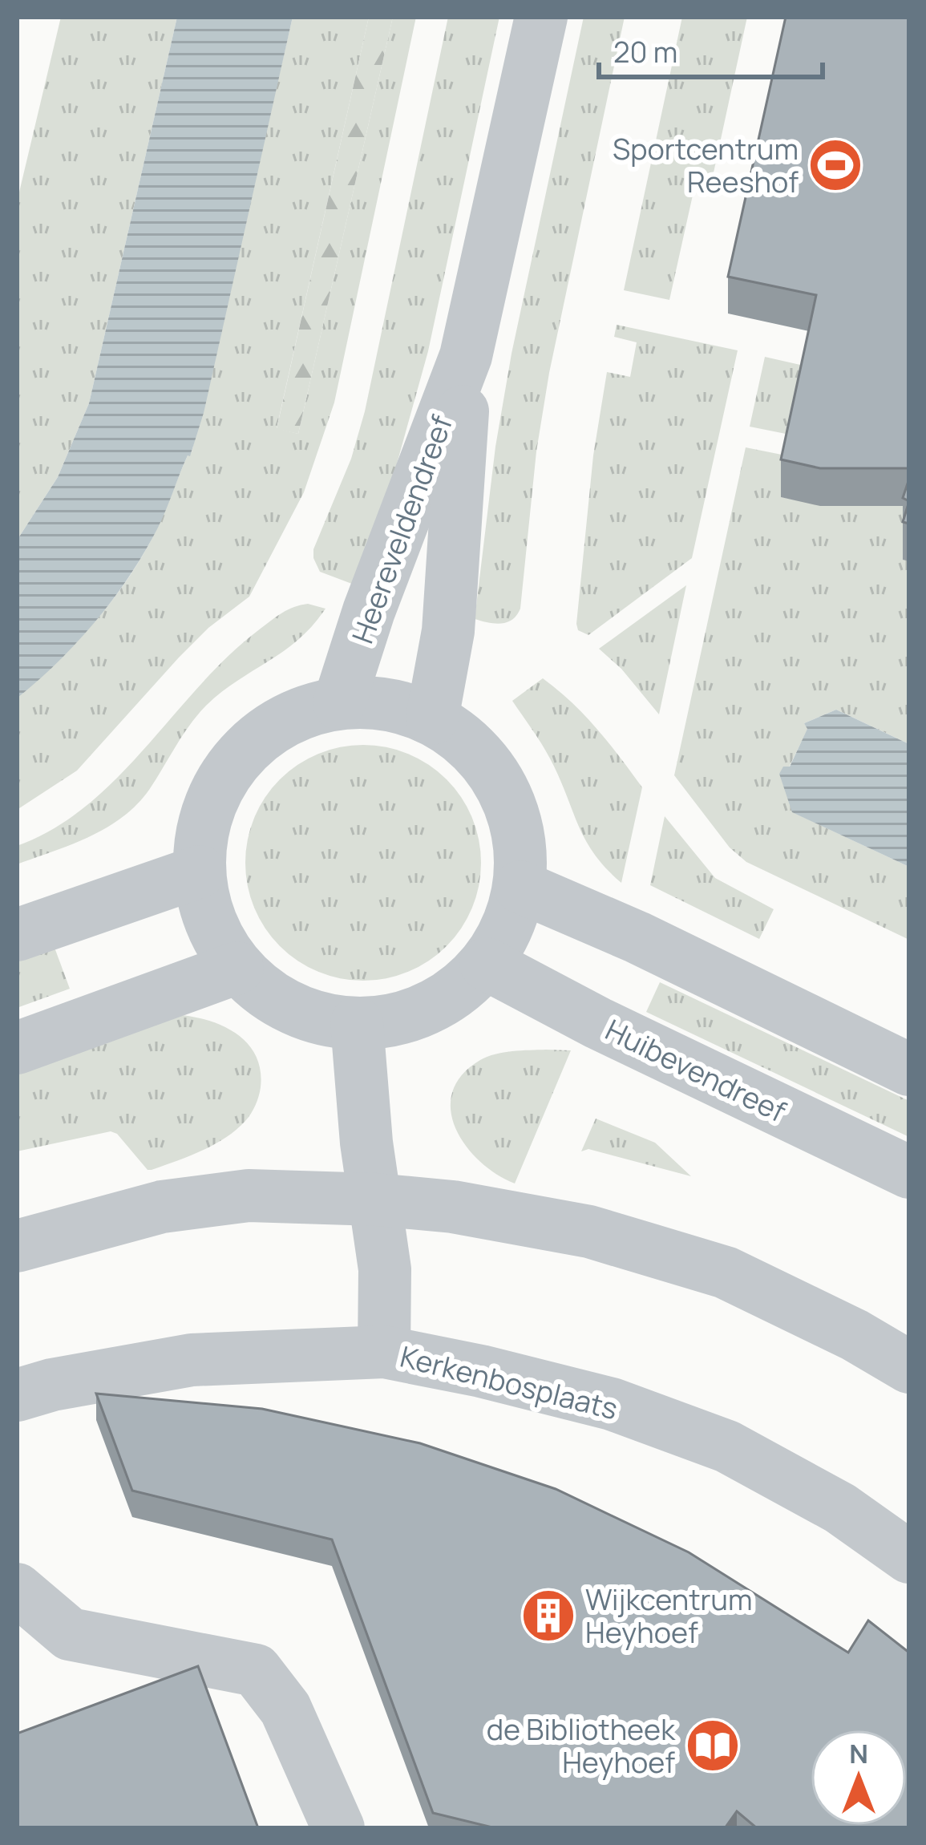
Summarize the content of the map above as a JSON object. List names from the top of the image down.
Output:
{
  "streets": {
    "street": ["Heereveldendreef", "Huibevendreef", "Kerkenbosplaats"]
  },
  "crossings": [
    ["Heereveldendreef", "Huibevendreef"]
  ],
  "places": {
    "sports": ["Sportcentrum Reeshof"],
    "building": ["Wijkcentrum Heyhoef"],
    "library": ["de Bibliotheek Heyhoef"]
  },
  "scale_bar": "20 m",
  "north": "top"
}
